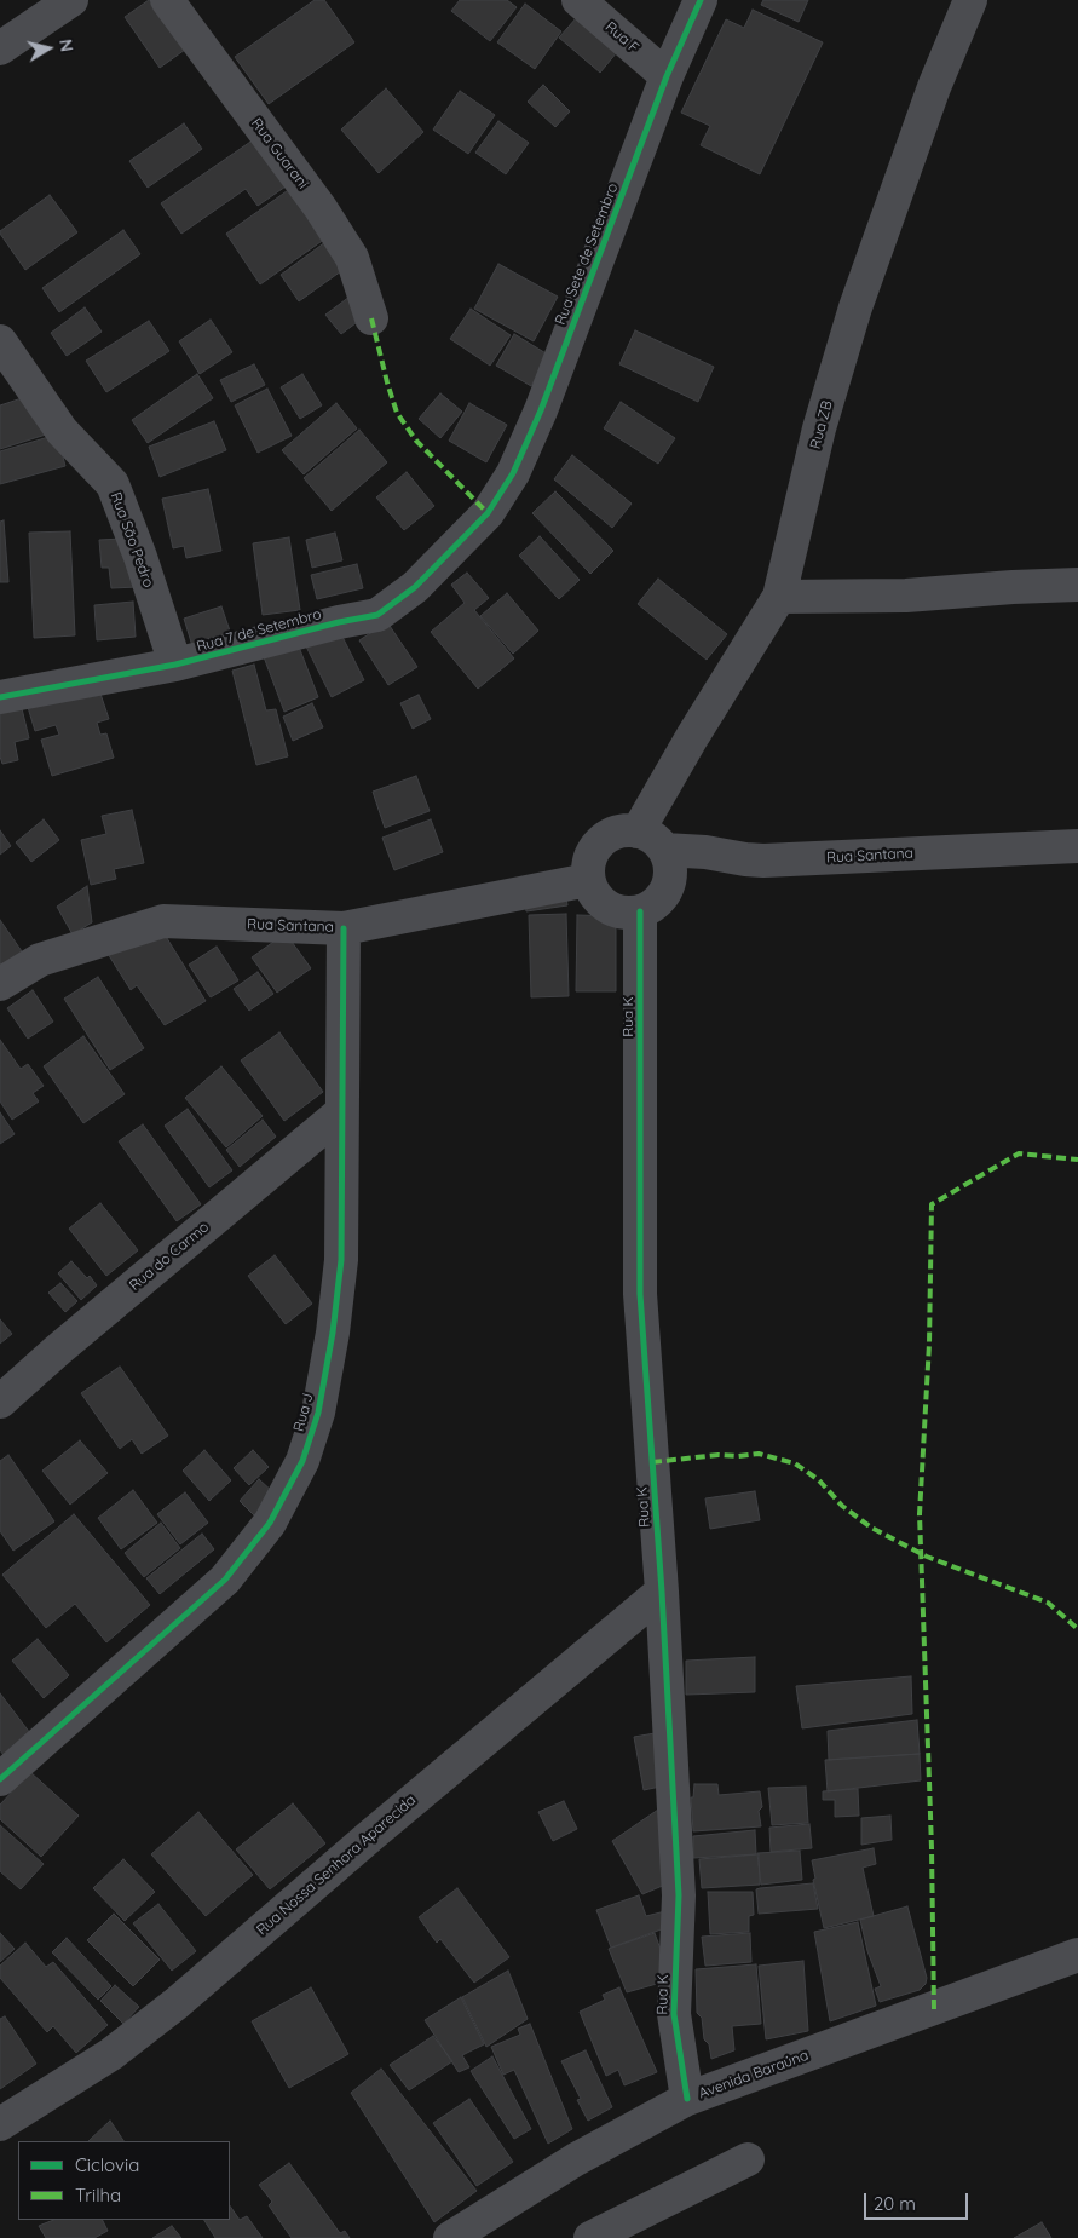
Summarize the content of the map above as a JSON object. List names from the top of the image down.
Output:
{
  "streets": {
    "street": [
      "Rua F",
      "Rua Guarani",
      "Rua Sete de Setembro",
      "Rua ZB",
      "Rua São Pedro",
      "Rua 7 de Setembro",
      "Rua Santana",
      "Rua K",
      "Rua do Carmo",
      "Rua J",
      "Rua Nossa Senhora Aparecida",
      "Avenida Baraúna"
    ]
  },
  "crossings": [
    ["Rua F", "Rua Sete de Setembro"],
    ["Rua Sete de Setembro", "Rua 7 de Setembro"],
    ["Rua ZB", "Rua Santana"],
    ["Rua ZB", "Rua K"],
    ["Rua São Pedro", "Rua 7 de Setembro"],
    ["Rua Santana", "Rua K"],
    ["Rua Santana", "Rua J"],
    ["Rua K", "Rua Nossa Senhora Aparecida"],
    ["Rua K", "Avenida Baraúna"],
    ["Rua do Carmo", "Rua J"]
  ],
  "legend": ["Ciclovia", "Trilha"],
  "scale_bar": "20 m",
  "north": "right"
}
